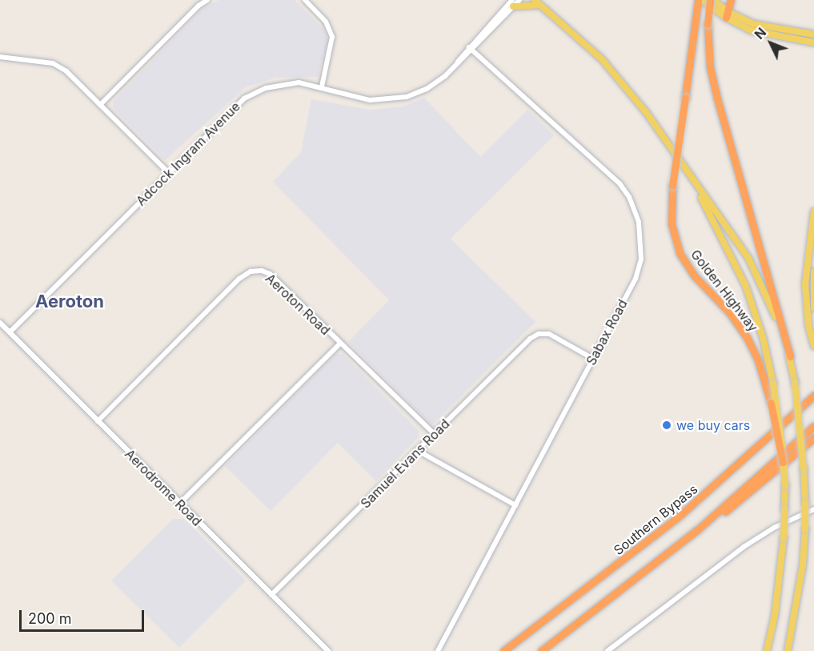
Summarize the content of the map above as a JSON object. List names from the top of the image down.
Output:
{
  "streets": {
    "highway": ["Golden Highway", "Southern Bypass"],
    "street": [
      "Adcock Ingram Avenue",
      "Aeroton Road",
      "Sabax Road",
      "Samuel Evans Road",
      "Aerodrome Road"
    ]
  },
  "crossings": [
    ["Adcock Ingram Avenue", "Sabax Road"],
    ["Adcock Ingram Avenue", "Aerodrome Road"],
    ["Aeroton Road", "Samuel Evans Road"],
    ["Aeroton Road", "Aerodrome Road"],
    ["Sabax Road", "Samuel Evans Road"],
    ["Samuel Evans Road", "Aerodrome Road"]
  ],
  "districts": ["Aeroton"],
  "places": ["we buy cars"],
  "scale_bar": "200 m",
  "north": "top left"
}
